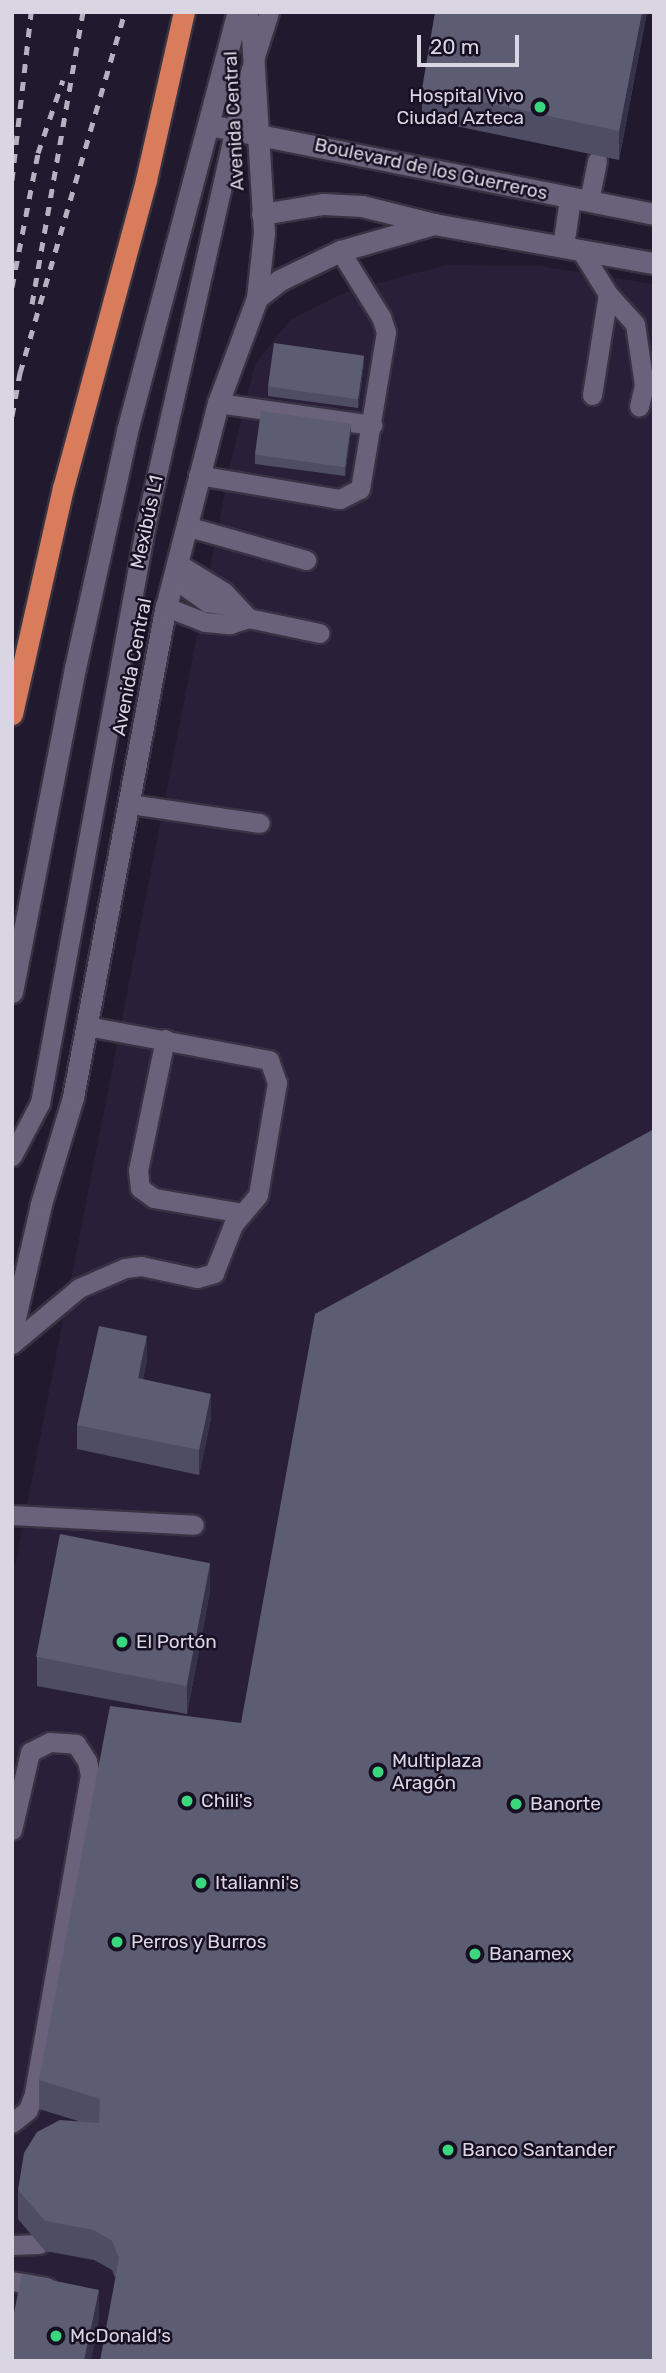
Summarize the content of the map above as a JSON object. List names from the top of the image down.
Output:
{
  "streets": {
    "main road": ["Avenida Central", "Boulevard de los Guerreros"],
    "lane": ["Mexibús L1"]
  },
  "crossings": [
    ["Avenida Central", "Boulevard de los Guerreros"],
    ["Avenida Central", "Mexibús L1"],
    ["Boulevard de los Guerreros", "Mexibús L1"]
  ],
  "places": [
    "Hospital Vivo Ciudad Azteca",
    "El Portón",
    "Multiplaza Aragón",
    "Chili's",
    "Banorte",
    "Italianni's",
    "Perros y Burros",
    "Banamex",
    "Banco Santander",
    "McDonald's"
  ],
  "scale_bar": "20 m"
}
